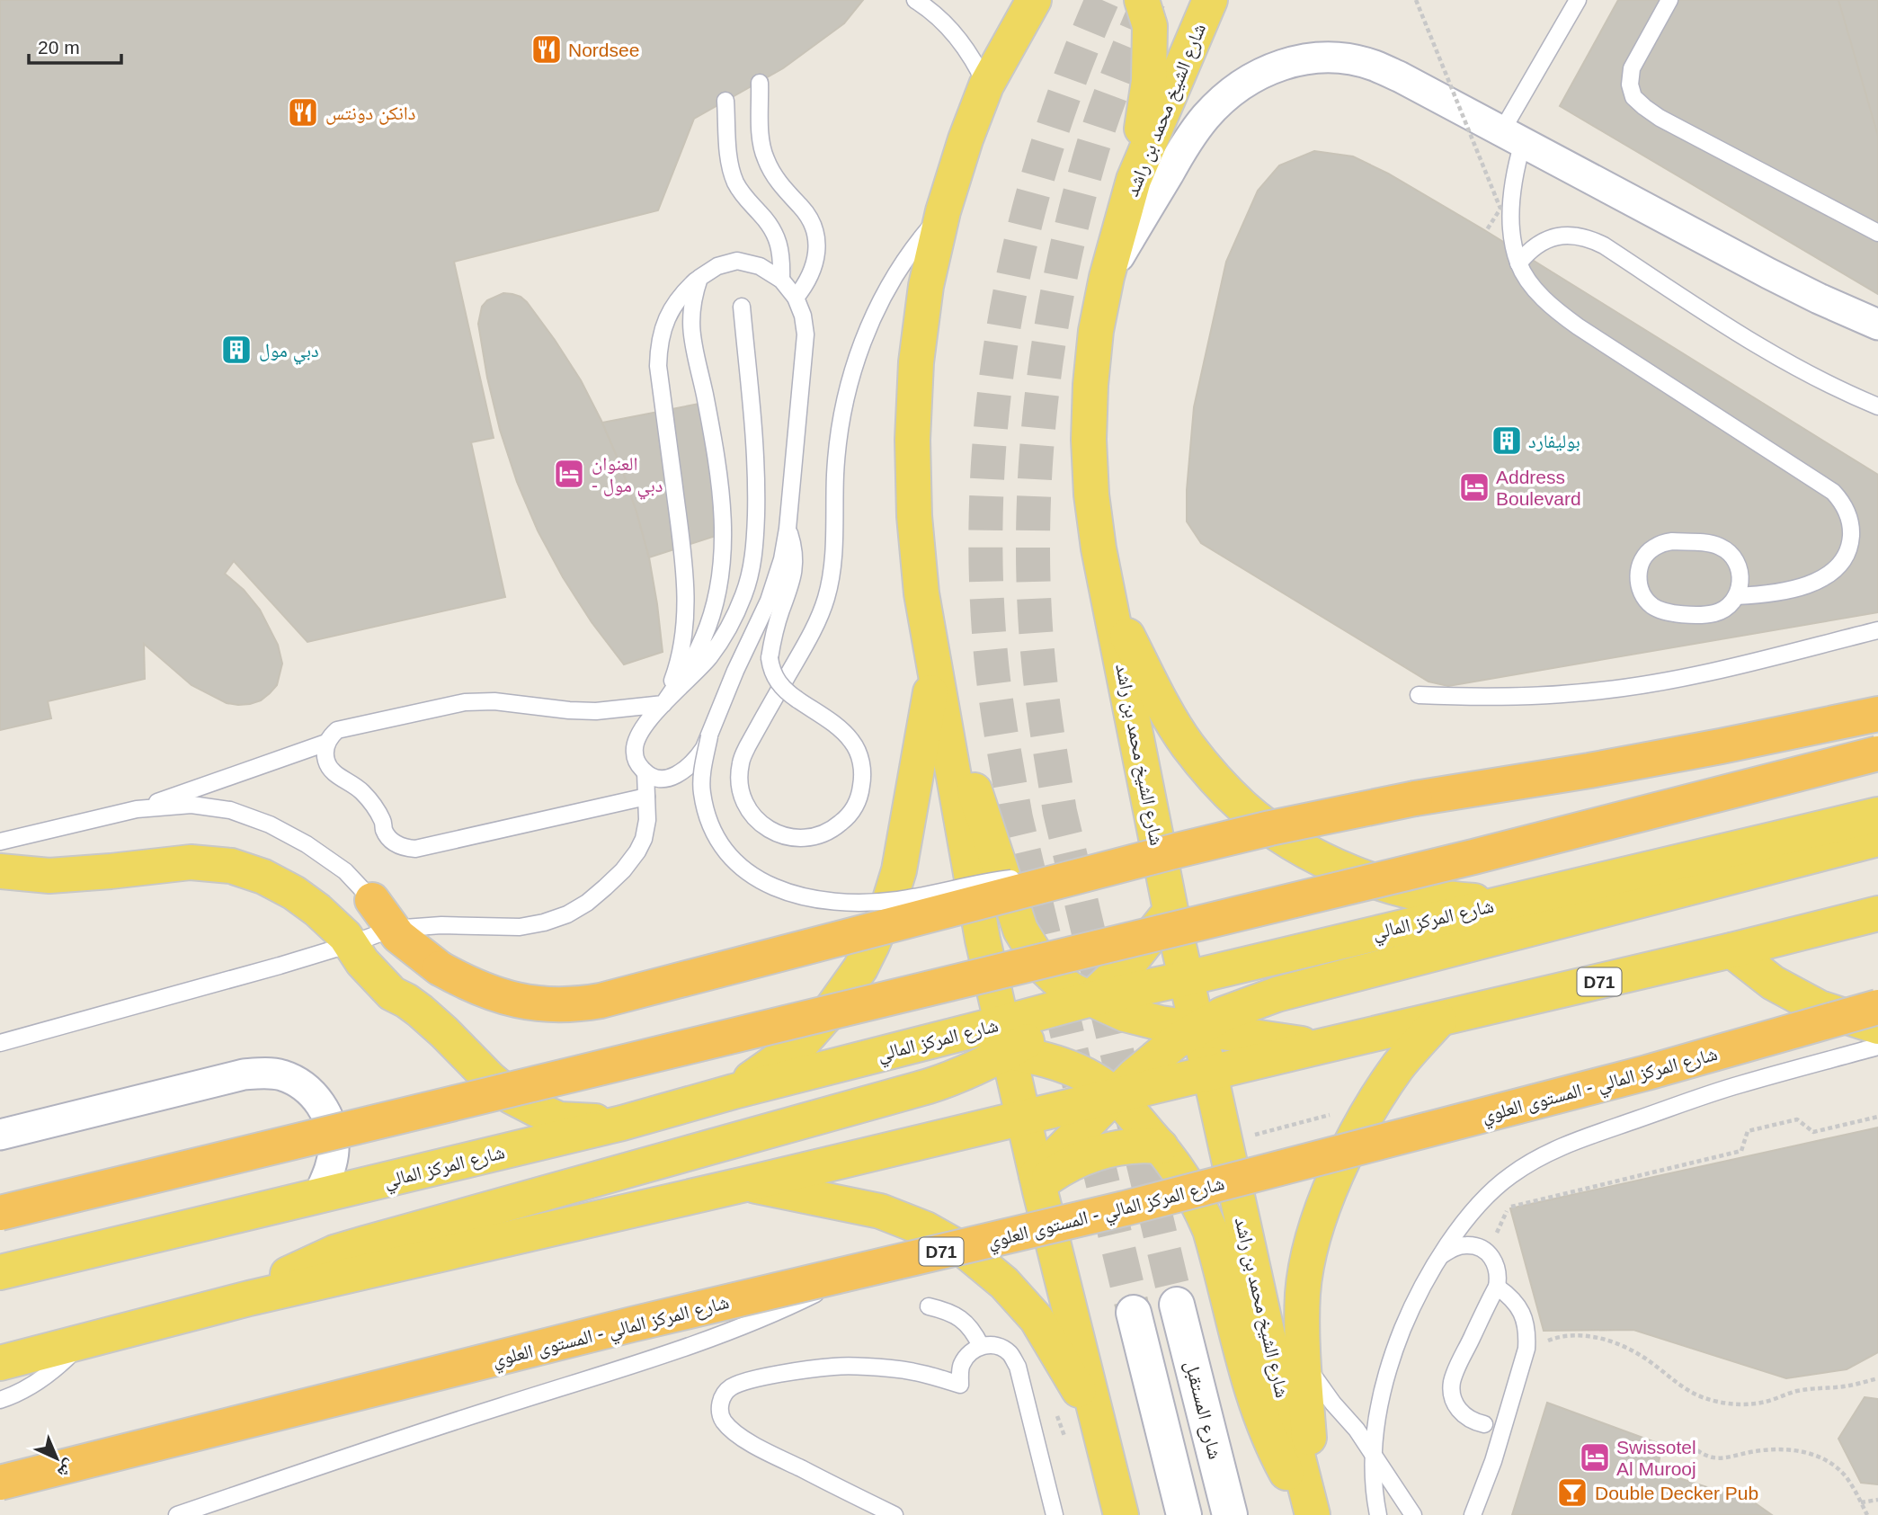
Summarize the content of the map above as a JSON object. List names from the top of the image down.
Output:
{
  "streets": {
    "highway": ["D71", "شارع المركز المالي - المستوى العلوي"],
    "main road": ["شارع الشيخ محمد بن راشد", "شارع المركز المالي", "شارع المستقبل"]
  },
  "crossings": [
    ["شارع الشيخ محمد بن راشد", "شارع المركز المالي"],
    ["شارع الشيخ محمد بن راشد", "D71"]
  ],
  "places": {
    "restaurant": ["Nordsee", "دانكن دونتس"],
    "building": ["دبي مول", "بوليفارد"],
    "hotel": ["العنوان - دبي مول", "Address Boulevard", "Swissotel Al Murooj"],
    "bar": ["Double Decker Pub"]
  },
  "scale_bar": "20 m",
  "north": "bottom right"
}
